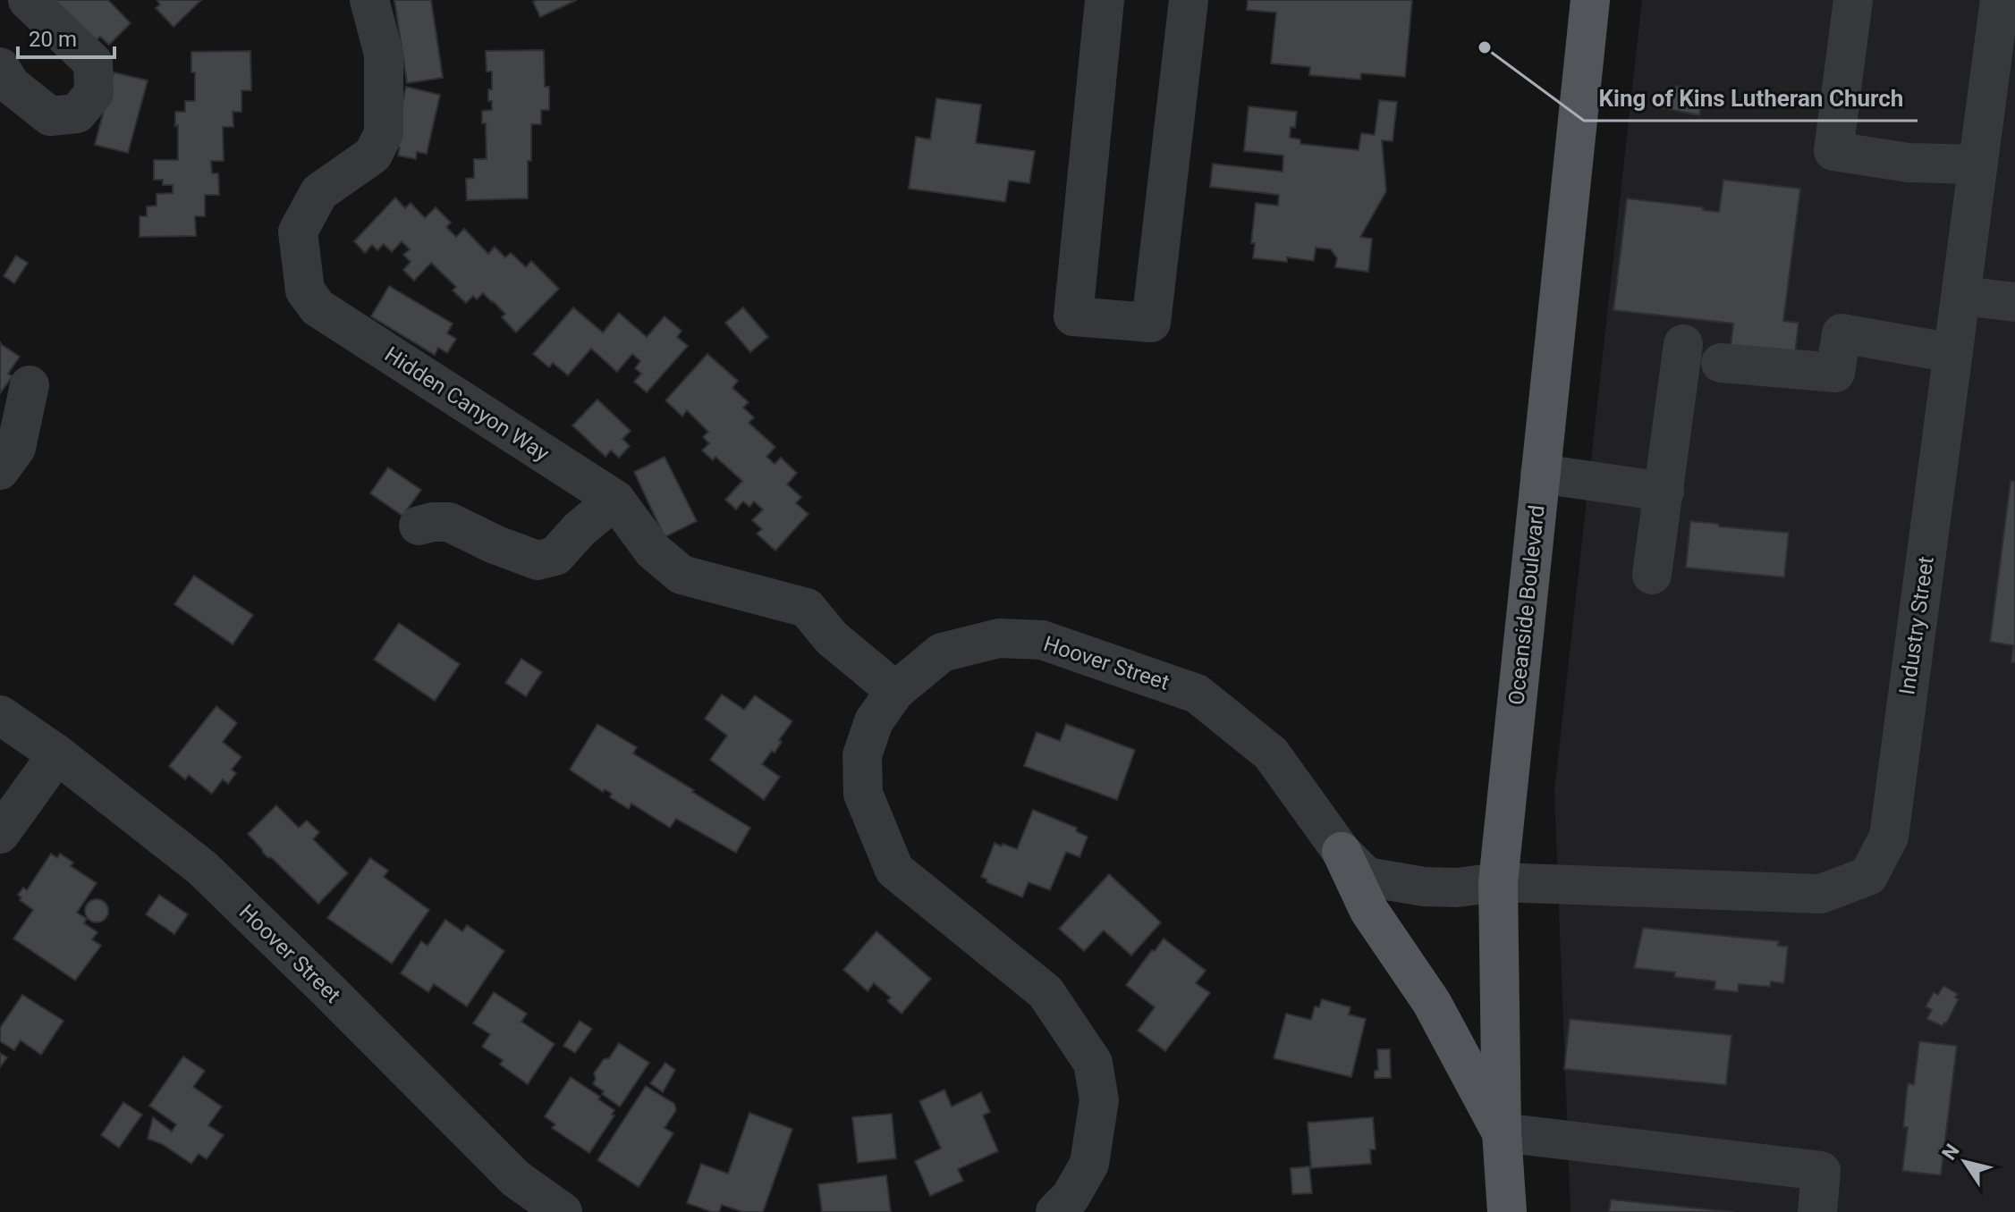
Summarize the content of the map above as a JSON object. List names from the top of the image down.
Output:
{
  "streets": {
    "main road": ["Oceanside Boulevard"],
    "street": ["Hidden Canyon Way", "Industry Street", "Hoover Street"]
  },
  "crossings": [
    ["Hidden Canyon Way", "Hoover Street"],
    ["Oceanside Boulevard", "Industry Street"],
    ["Oceanside Boulevard", "Hoover Street"],
    ["Industry Street", "Hoover Street"]
  ],
  "places": ["King of Kins Lutheran Church"],
  "scale_bar": "20 m",
  "north": "top left"
}
